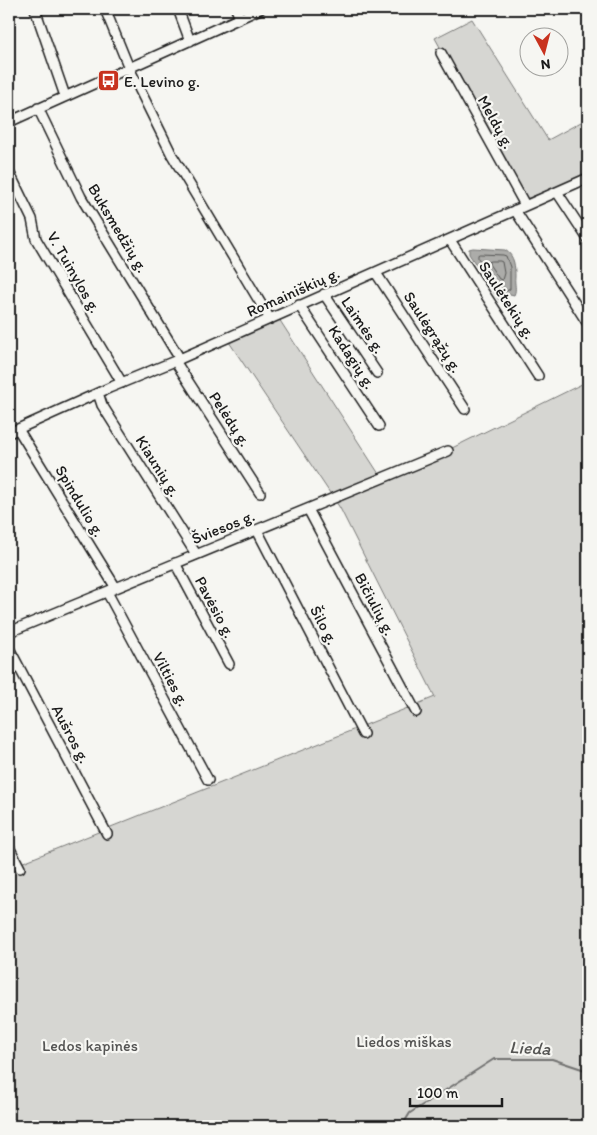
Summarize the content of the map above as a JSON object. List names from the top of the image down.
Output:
{
  "streets": {
    "street": [
      "Meldų g.",
      "Buksmedžių g.",
      "V. Tuinylos g.",
      "Romainiškių g.",
      "Saulėtekių g.",
      "Laimės g.",
      "Saulėgrąžų g.",
      "Kadagių g.",
      "Pelėdų g.",
      "Kiaunių g.",
      "Spindulio g.",
      "Šviesos g.",
      "Bičiulių g.",
      "Pavėsio g.",
      "Šilo g.",
      "Vilties g.",
      "Aušros g."
    ]
  },
  "crossings": [
    ["Meldų g.", "Romainiškių g."],
    ["Buksmedžių g.", "Romainiškių g."],
    ["Buksmedžių g.", "Pelėdų g."],
    ["V. Tuinylos g.", "Romainiškių g."],
    ["Romainiškių g.", "Saulėtekių g."],
    ["Romainiškių g.", "Laimės g."],
    ["Romainiškių g.", "Saulėgrąžų g."],
    ["Romainiškių g.", "Kadagių g."],
    ["Romainiškių g.", "Pelėdų g."],
    ["Romainiškių g.", "Kiaunių g."],
    ["Romainiškių g.", "Spindulio g."],
    ["Kiaunių g.", "Šviesos g."],
    ["Spindulio g.", "Šviesos g."],
    ["Spindulio g.", "Vilties g."],
    ["Šviesos g.", "Bičiulių g."],
    ["Šviesos g.", "Pavėsio g."],
    ["Šviesos g.", "Šilo g."],
    ["Šviesos g.", "Vilties g."]
  ],
  "water": ["Lieda"],
  "parks": ["Liedos miškas", "Ledos kapinės"],
  "places": {
    "bus stop": ["E. Levino g."]
  },
  "scale_bar": "100 m",
  "north": "bottom"
}
